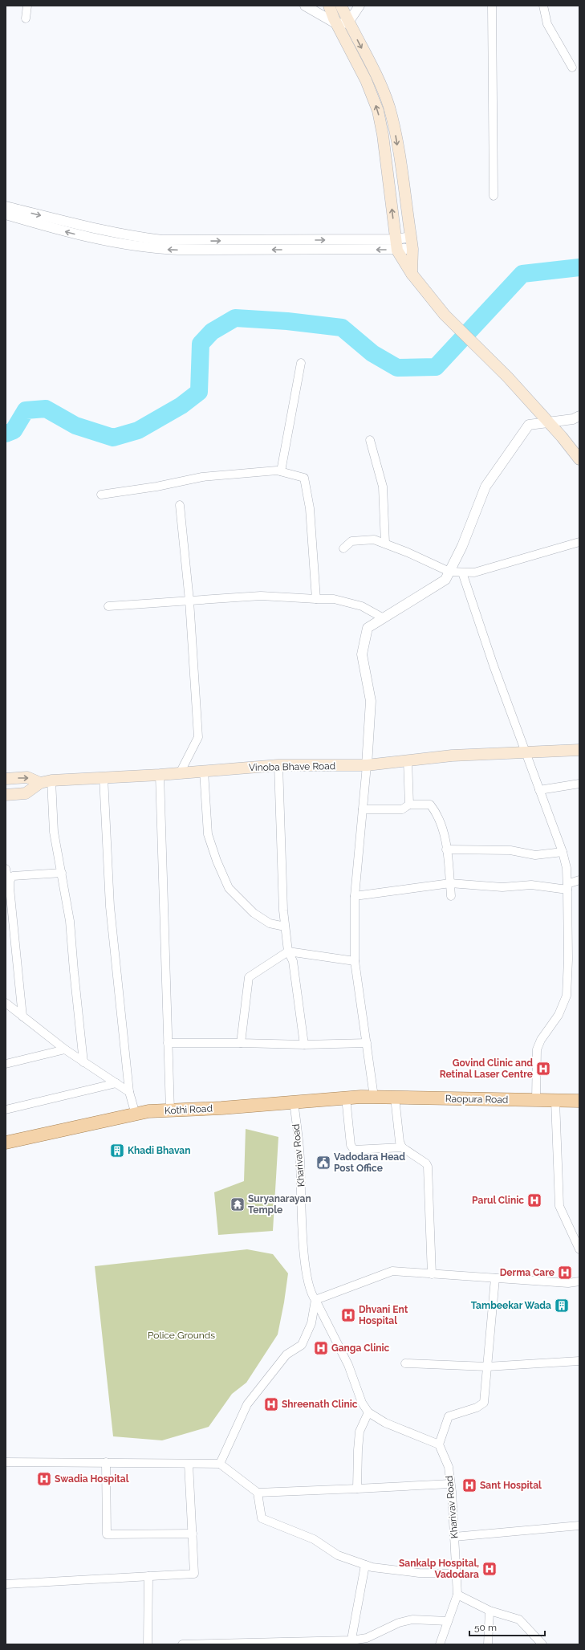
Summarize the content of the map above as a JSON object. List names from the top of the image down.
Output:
{
  "streets": {
    "main road": ["Vinoba Bhave Road", "Raopura Road", "Kothi Road"],
    "street": ["Kharivav Road"]
  },
  "crossings": [
    ["Raopura Road", "Kothi Road"],
    ["Kothi Road", "Kharivav Road"]
  ],
  "parks": ["Police Grounds"],
  "places": {
    "hospital": [
      "Govind Clinic and Retinal Laser Centre",
      "Parul Clinic",
      "Derma Care",
      "Dhvani Ent Hospital",
      "Ganga Clinic",
      "Shreenath Clinic",
      "Swadia Hospital",
      "Sant Hospital",
      "Sankalp Hospital, Vadodara"
    ],
    "building": ["Khadi Bhavan", "Tambeekar Wada"],
    "public building": ["Vadodara Head Post Office"],
    "temple": ["Suryanarayan Temple"]
  },
  "scale_bar": "50 m"
}
